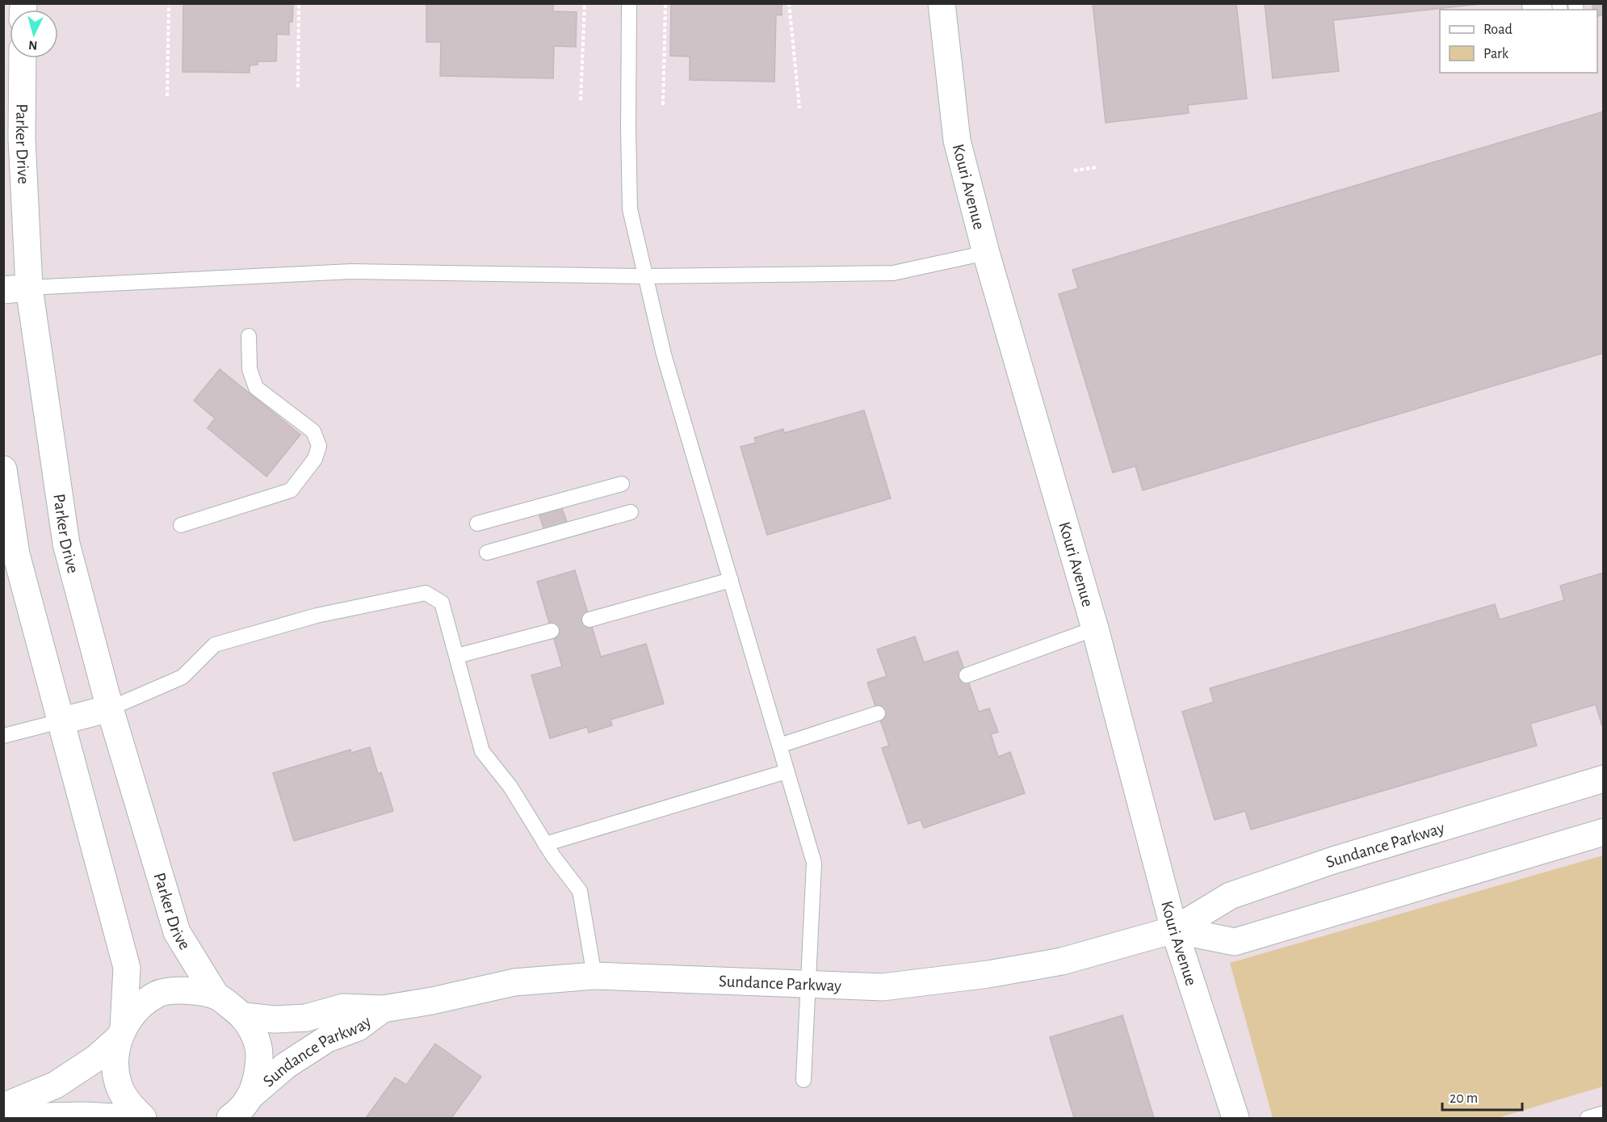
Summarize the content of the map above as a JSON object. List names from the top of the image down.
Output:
{
  "streets": {
    "street": ["Parker Drive", "Kouri Avenue", "Sundance Parkway"]
  },
  "crossings": [
    ["Kouri Avenue", "Sundance Parkway"]
  ],
  "legend": ["Road", "Park"],
  "scale_bar": "20 m",
  "north": "bottom"
}
